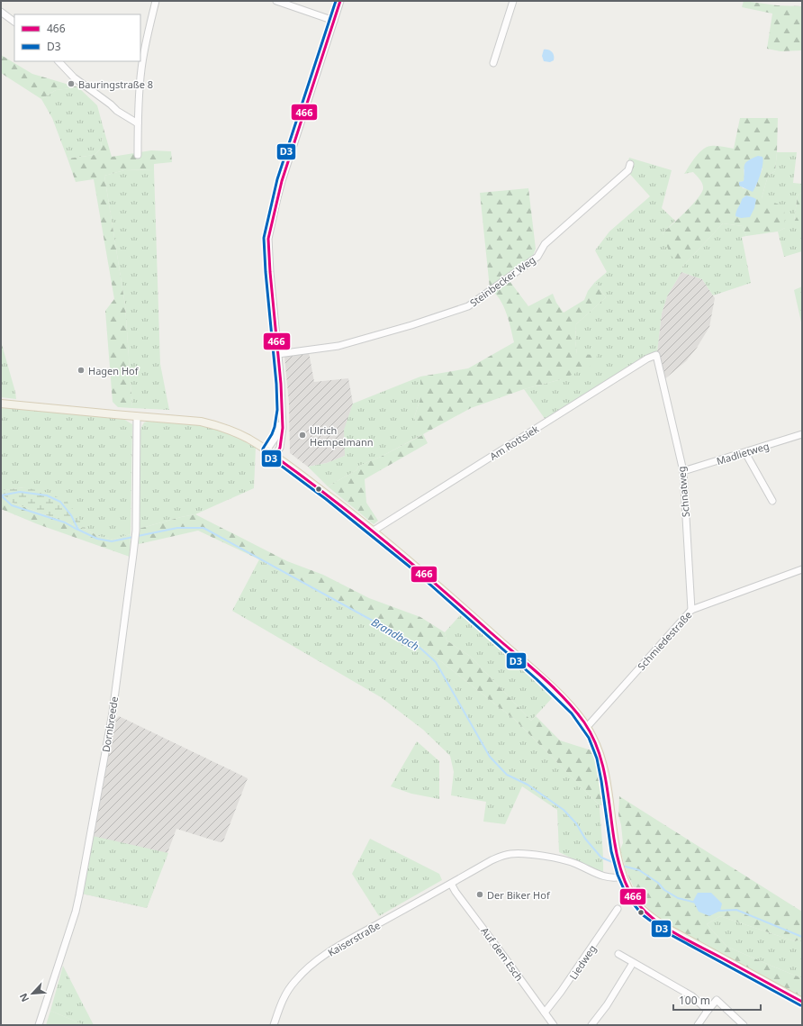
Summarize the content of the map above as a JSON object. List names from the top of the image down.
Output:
{
  "streets": {
    "street": [
      "Steinbecker Weg",
      "Am Rottsiek",
      "Madlietweg",
      "Schnatweg",
      "Schmiedestraße",
      "Dornbreede",
      "Kaiserstraße",
      "Auf dem Esch",
      "Liedweg"
    ]
  },
  "crossings": [
    ["Am Rottsiek", "Schnatweg"],
    ["Madlietweg", "Schnatweg"],
    ["Schnatweg", "Schmiedestraße"],
    ["Kaiserstraße", "Auf dem Esch"],
    ["Auf dem Esch", "Liedweg"]
  ],
  "water": ["Brandbach"],
  "places": [
    "Bauringstraße 8",
    "Hagen Hof",
    "Ulrich Hempelmann",
    "Der Biker Hof"
  ],
  "lines": ["transit line 466", "transit line D3"],
  "legend": ["466", "D3"],
  "scale_bar": "100 m",
  "north": "bottom left"
}
